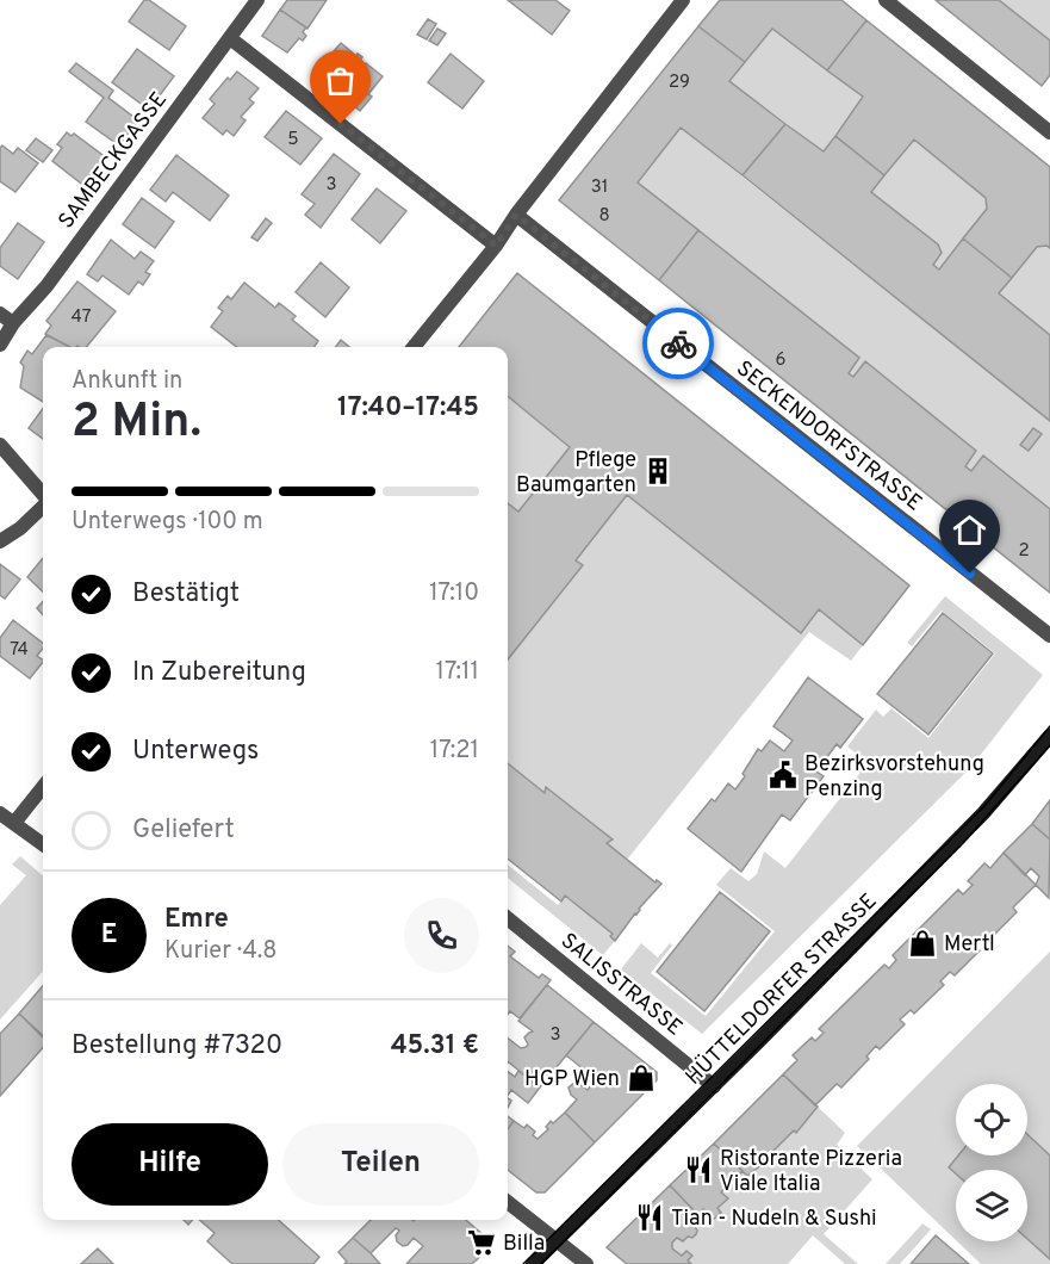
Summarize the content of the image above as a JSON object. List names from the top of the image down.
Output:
{
  "streets": {
    "main road": ["HÜTTELDORFER STRASSE"],
    "street": ["SAMBECKGASSE", "SECKENDORFSTRASSE", "SALISSTRASSE"]
  },
  "crossings": [
    ["SALISSTRASSE", "HÜTTELDORFER STRASSE"]
  ],
  "places": {
    "building": ["Pflege Baumgarten"],
    "public building": ["Bezirksvorstehung Penzing"],
    "shop": ["Mertl", "HGP Wien"],
    "restaurant": ["Ristorante Pizzeria Viale Italia", "Tian - Nudeln & Sushi"],
    "supermarket": ["Billa"]
  },
  "house_numbers": [
    "29",
    "5",
    "3",
    "31",
    "8",
    "47",
    "6",
    "2",
    "74",
    "3"
  ],
  "page": {
    "heading": ["2 Min.", "Ankunft in", "17:40–17:45"],
    "panel": [
      "Emre",
      "Kurier · 4.8",
      "Bestellung #7320",
      "45.31 €"
    ],
    "bar": "Unterwegs · 100 m",
    "list": [
      ["Bestätigt", "17:10"],
      ["In Zubereitung", "17:11"],
      ["Unterwegs", "17:21"],
      "Geliefert"
    ],
    "round": "E",
    "buttons": ["Hilfe", "Teilen"]
  }
}
